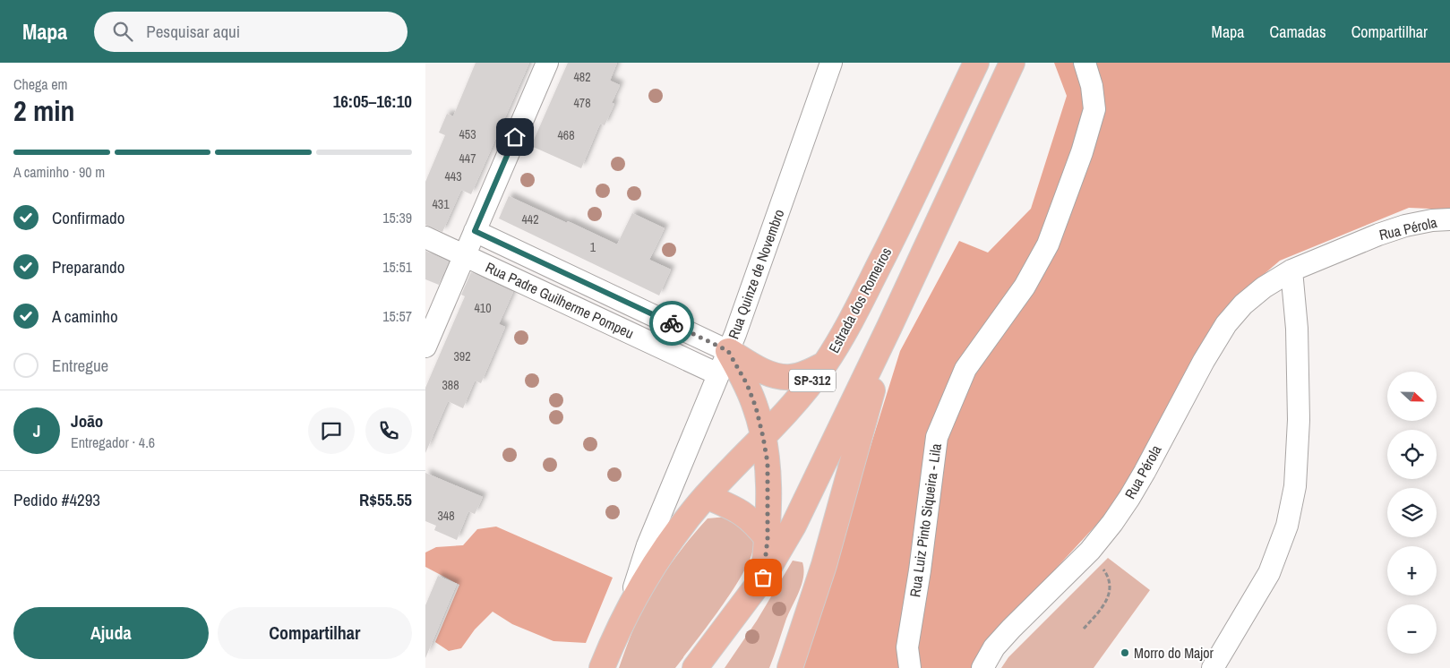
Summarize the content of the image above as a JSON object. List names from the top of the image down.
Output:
{
  "streets": {
    "main road": ["Estrada dos Romeiros", "SP-312"],
    "street": [
      "Rua Pérola",
      "Rua Quinze de Novembro",
      "Rua Padre Guilherme Pompeu",
      "Rua Luiz Pinto Siqueira - Lila"
    ]
  },
  "crossings": [
    ["Rua Quinze de Novembro", "Rua Padre Guilherme Pompeu"],
    ["Rua Quinze de Novembro", "Estrada dos Romeiros"]
  ],
  "places": ["Morro do Major"],
  "house_numbers": [
    "482",
    "478",
    "453",
    "468",
    "447",
    "443",
    "431",
    "442",
    "1",
    "410",
    "392",
    "388",
    "348"
  ],
  "north": "right",
  "page": {
    "header": "Mapa",
    "search": "Pesquisar aqui",
    "nav": ["Mapa", "Camadas", "Compartilhar"],
    "heading": ["2 min", "Chega em", "16:05–16:10"],
    "panel": [
      "João",
      "Entregador · 4.6",
      "Pedido #4293",
      "R$55.55"
    ],
    "bar": "A caminho · 90 m",
    "list": [
      ["Confirmado", "15:39"],
      ["Preparando", "15:51"],
      ["A caminho", "15:57"],
      "Entregue"
    ],
    "map_buttons": ["+", "−"],
    "round": "J",
    "buttons": ["Ajuda", "Compartilhar"]
  }
}
